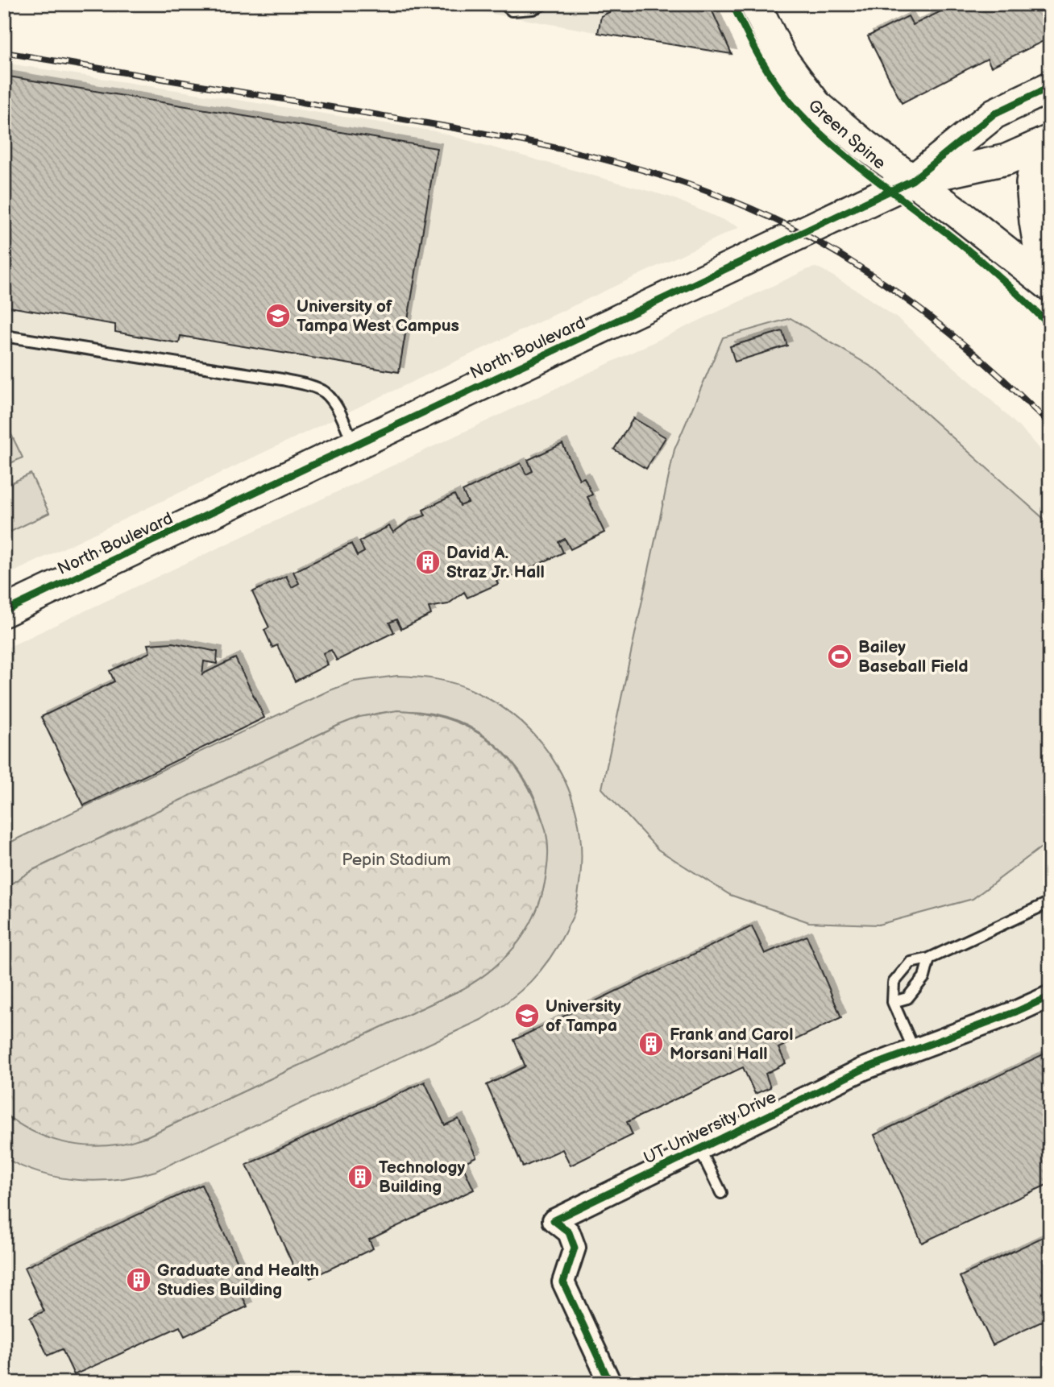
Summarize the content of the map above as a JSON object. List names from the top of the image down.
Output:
{
  "streets": {
    "street": ["North Boulevard", "UT University Drive"],
    "cycle path": ["Green Spine"]
  },
  "parks": ["Pepin Stadium"],
  "places": {
    "school or university": ["University of Tampa West Campus", "University of Tampa"],
    "building": [
      "David A. Straz Jr. Hall",
      "Frank and Carol Morsani Hall",
      "Technology Building",
      "Graduate and Health Studies Building"
    ],
    "sports": ["Bailey Baseball Field"]
  }
}
